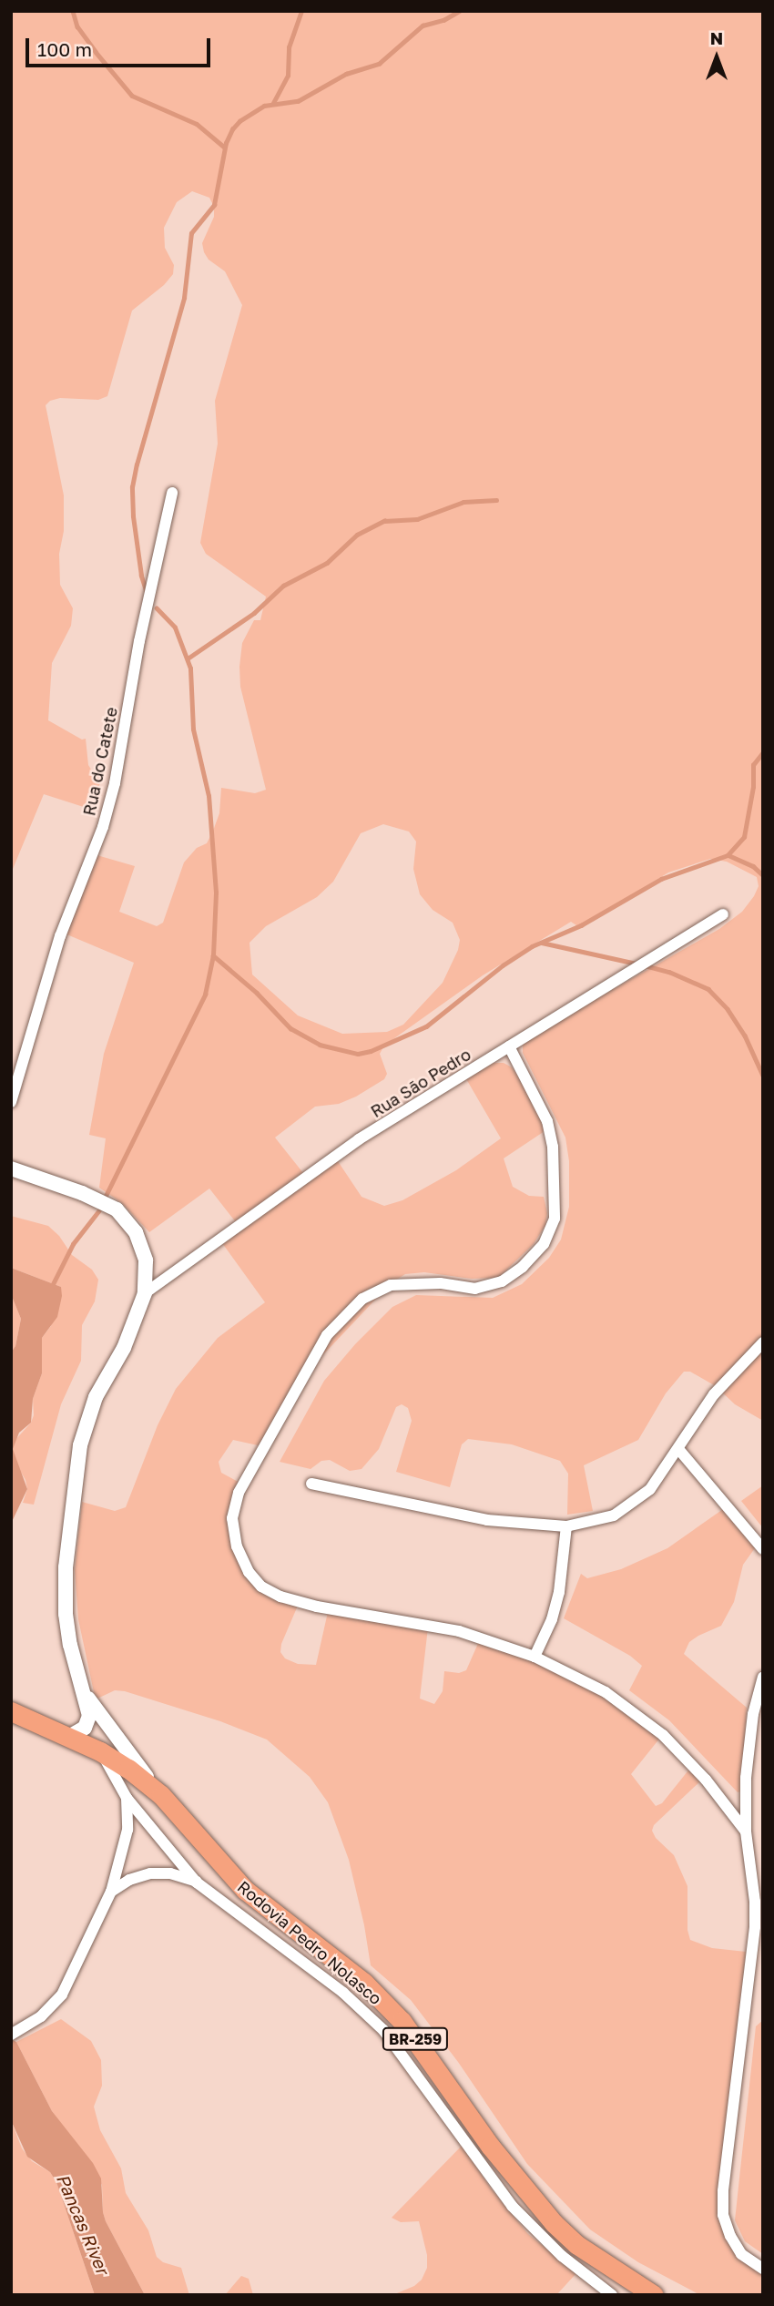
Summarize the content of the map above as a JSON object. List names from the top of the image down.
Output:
{
  "streets": {
    "highway": ["Rodovia Pedro Nolasco", "BR-259"],
    "street": ["Rua do Catete", "Rua São Pedro"]
  },
  "water": ["Pancas River"],
  "scale_bar": "100 m",
  "north": "top"
}
